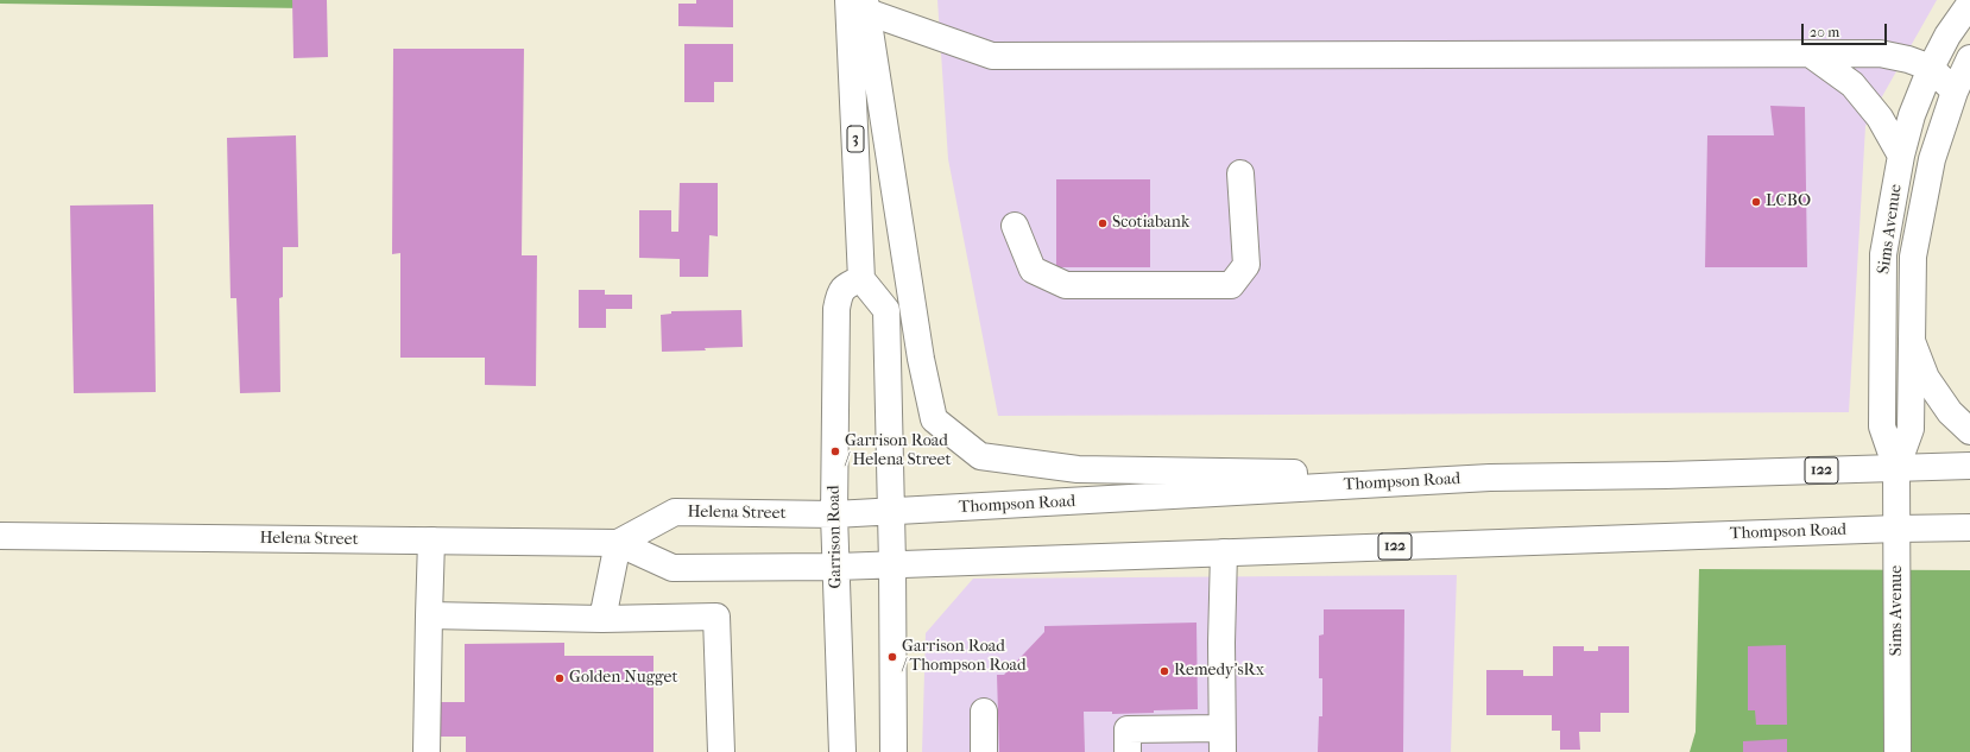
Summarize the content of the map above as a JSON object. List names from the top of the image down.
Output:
{
  "streets": {
    "main road": [
      "3",
      "Sims Avenue",
      "122",
      "Thompson Road",
      "Helena Street",
      "Garrison Road"
    ]
  },
  "crossings": [
    ["3", "Garrison Road"],
    ["Sims Avenue", "Thompson Road"],
    ["Thompson Road", "Helena Street"],
    ["Thompson Road", "Garrison Road"],
    ["Helena Street", "Garrison Road"]
  ],
  "places": [
    "LCBO",
    "Scotiabank",
    "Garrison Road / Helena Street",
    "Garrison Road / Thompson Road",
    "Remedy'sRx",
    "Golden Nugget"
  ],
  "scale_bar": "20 m"
}
